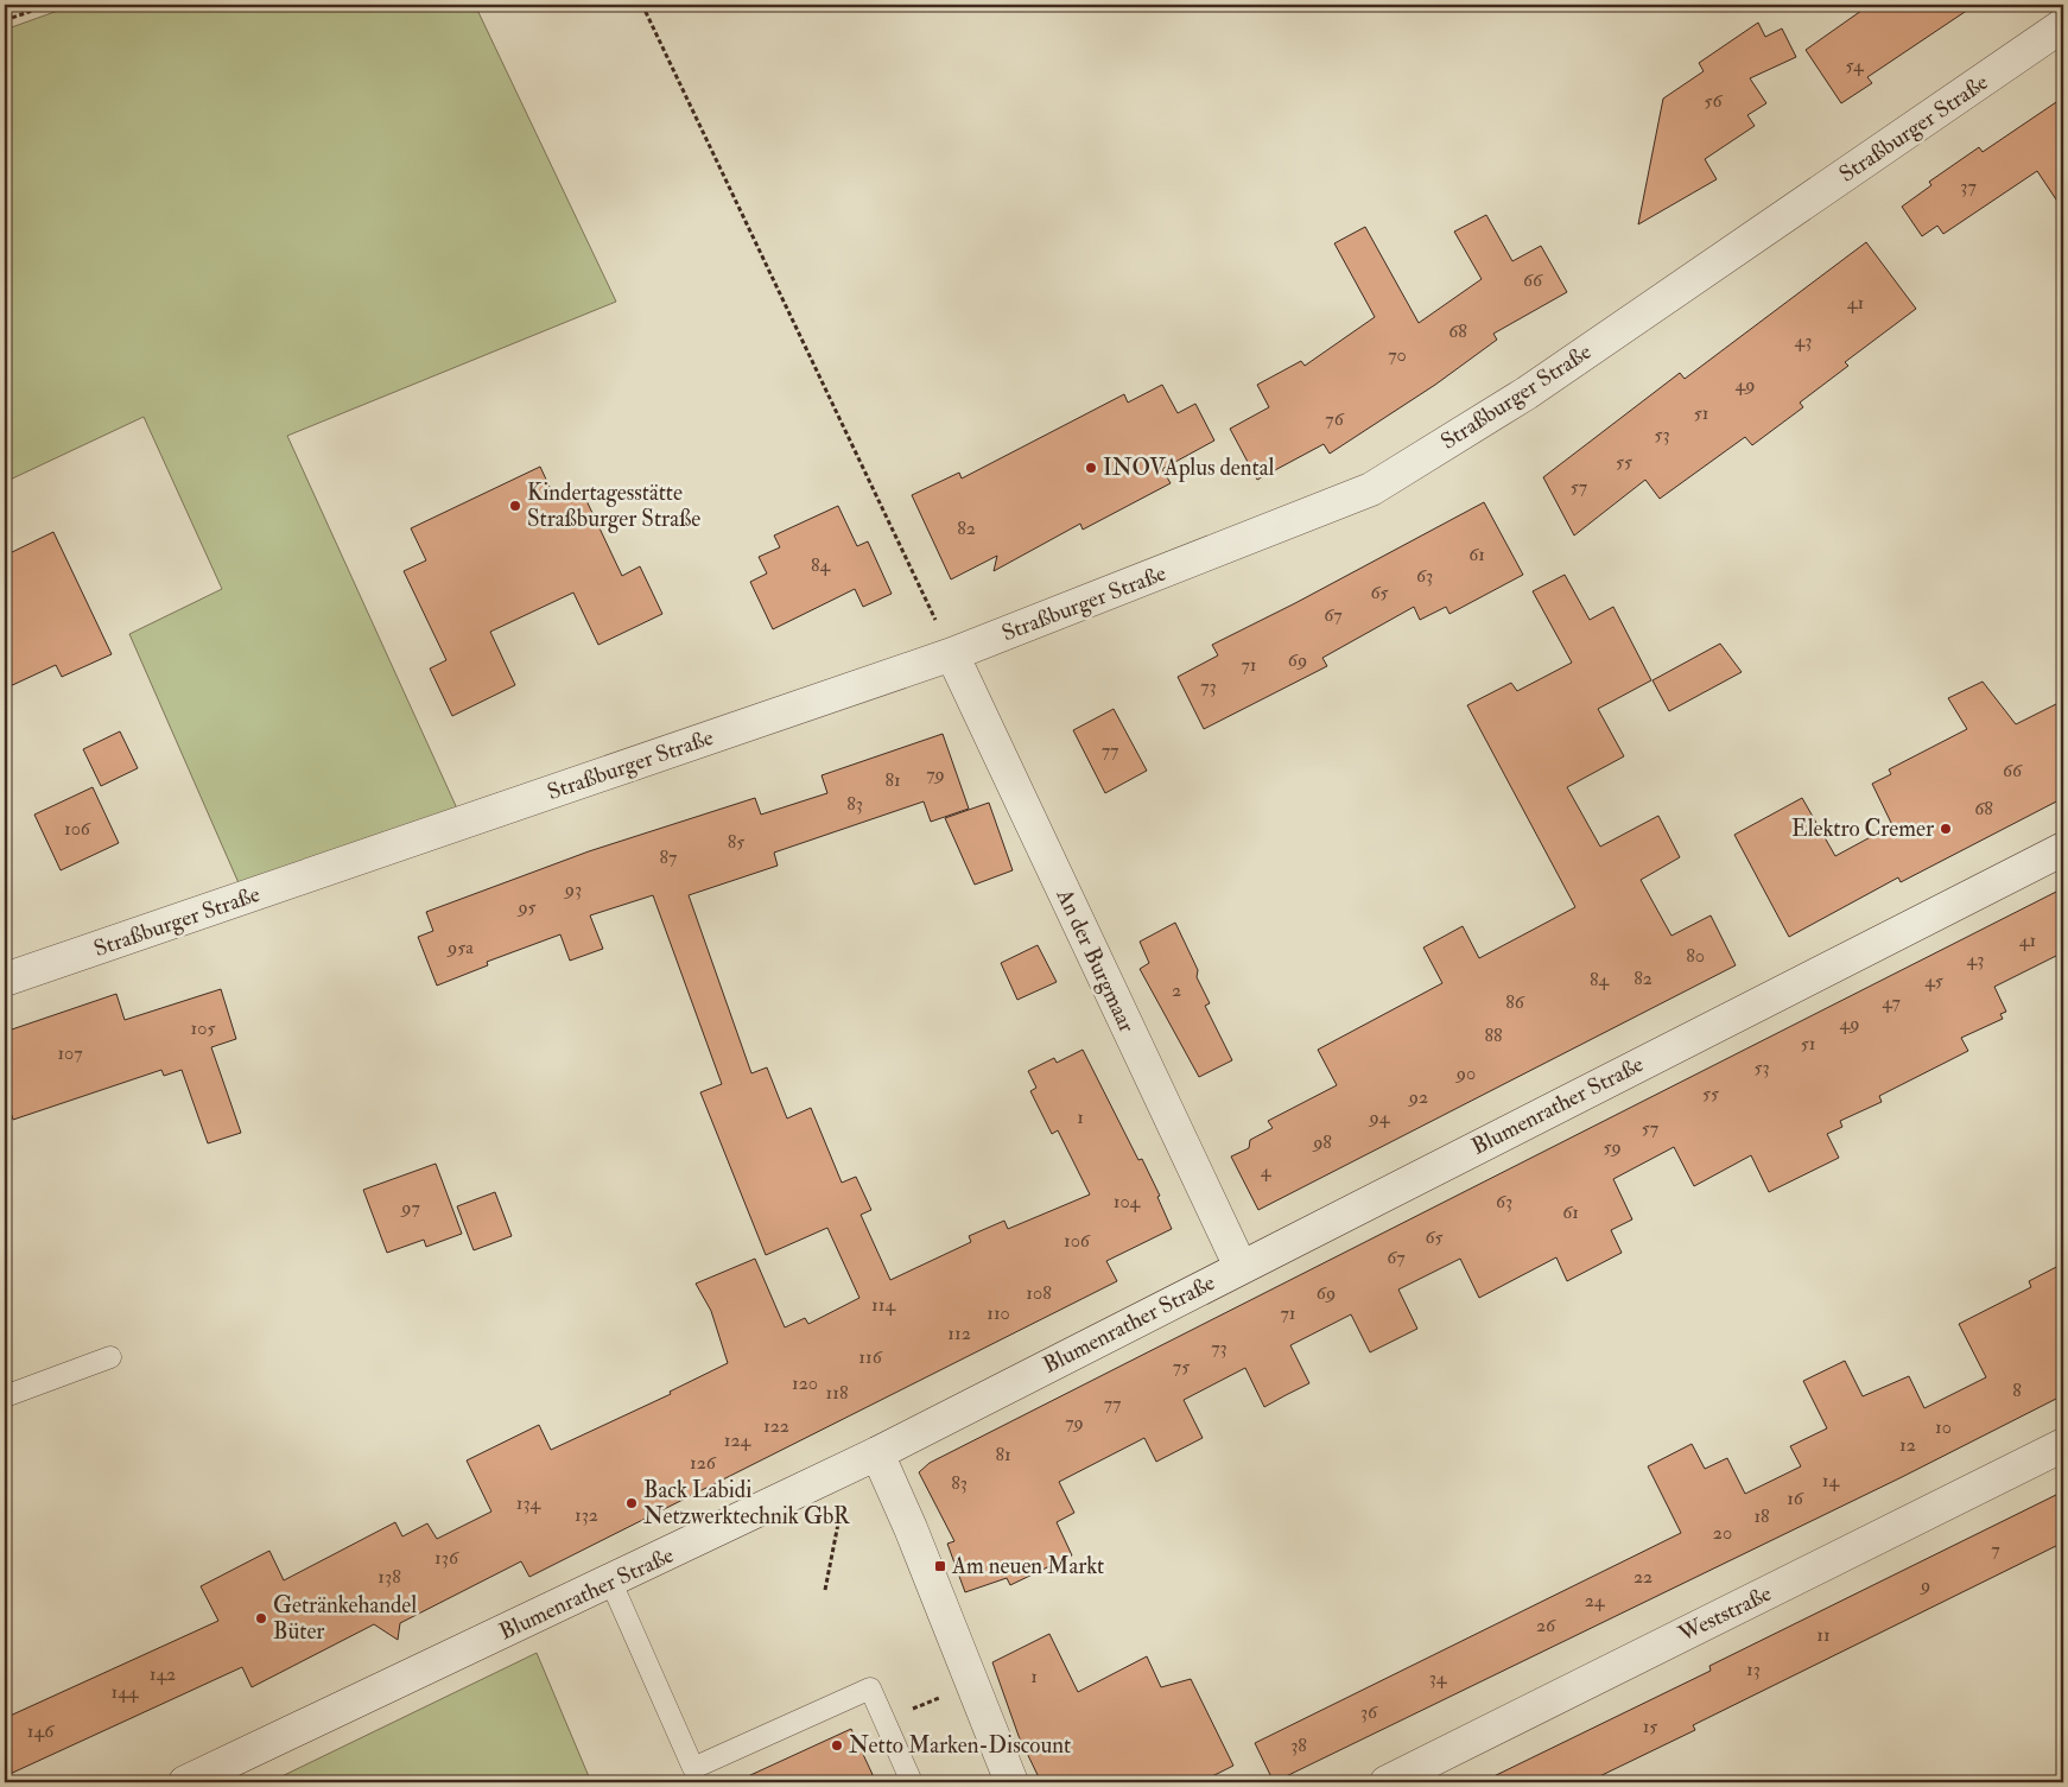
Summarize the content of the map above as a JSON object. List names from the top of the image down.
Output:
{
  "streets": {
    "street": [
      "Straßburger Straße",
      "An der Burgmaar",
      "Blumenrather Straße",
      "Weststraße"
    ]
  },
  "crossings": [
    ["Straßburger Straße", "An der Burgmaar"],
    ["An der Burgmaar", "Blumenrather Straße"]
  ],
  "places": {
    "other": [
      "INOVAplus dental",
      "Kindertagesstätte Straßburger Straße",
      "Elektro Cremer",
      "Back Labidi Netzwerktechnik GbR",
      "Getränkehandel Büter",
      "Netto Marken-Discount"
    ],
    "transit": ["Am neuen Markt"]
  },
  "house_numbers": [
    "54",
    "56",
    "37",
    "66",
    "41",
    "68",
    "43",
    "70",
    "49",
    "51",
    "76",
    "53",
    "55",
    "57",
    "82",
    "61",
    "84",
    "63",
    "65",
    "67",
    "69",
    "71",
    "73",
    "77",
    "66",
    "79",
    "81",
    "83",
    "68",
    "106",
    "85",
    "87",
    "93",
    "95",
    "41",
    "95a",
    "80",
    "43",
    "82",
    "84",
    "45",
    "2",
    "86",
    "47",
    "49",
    "105",
    "88",
    "51",
    "107",
    "53",
    "90",
    "55",
    "92",
    "1",
    "94",
    "57",
    "98",
    "59",
    "4",
    "104",
    "63",
    "97",
    "61",
    "65",
    "106",
    "67",
    "108",
    "69",
    "114",
    "110",
    "71",
    "112",
    "73",
    "116",
    "75",
    "120",
    "8",
    "118",
    "77",
    "79",
    "122",
    "10",
    "124",
    "12",
    "81",
    "126",
    "14",
    "83",
    "16",
    "134",
    "132",
    "18",
    "20",
    "7",
    "136",
    "138",
    "22",
    "9",
    "24",
    "26",
    "11",
    "13",
    "142",
    "1",
    "34",
    "144",
    "36",
    "15",
    "146",
    "38"
  ]
}
